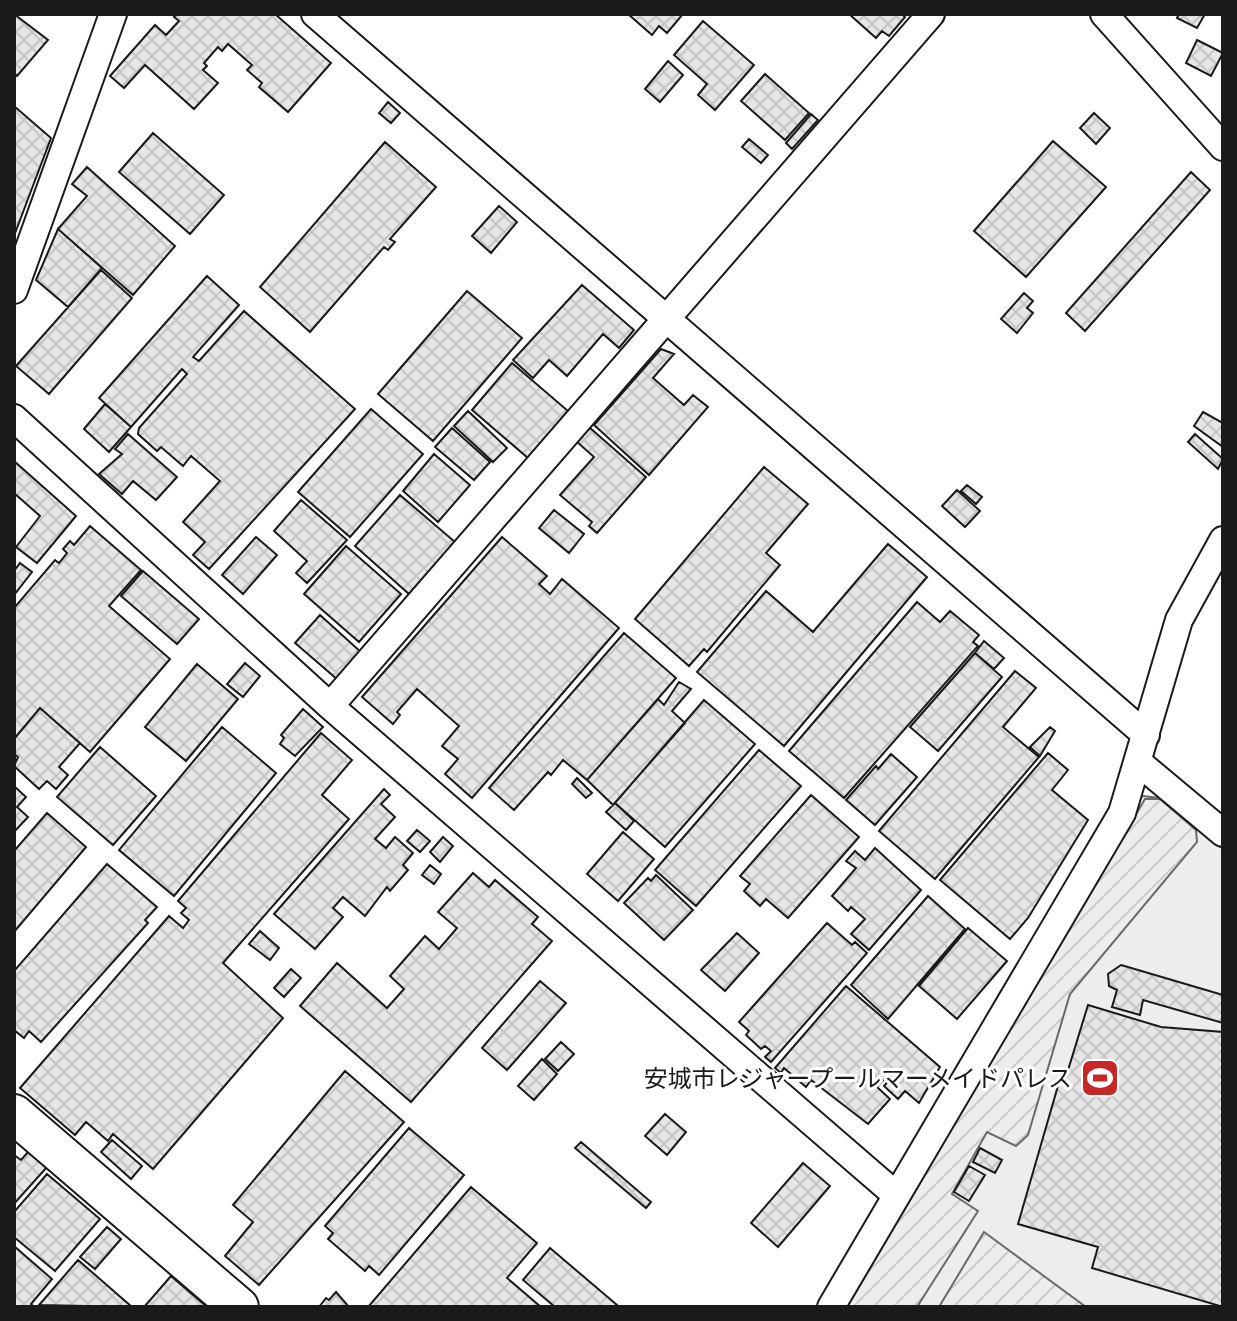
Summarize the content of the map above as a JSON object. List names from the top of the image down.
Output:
{
  "places": {
    "sports": ["安城市レジャープールマーメイドパレス"]
  }
}
